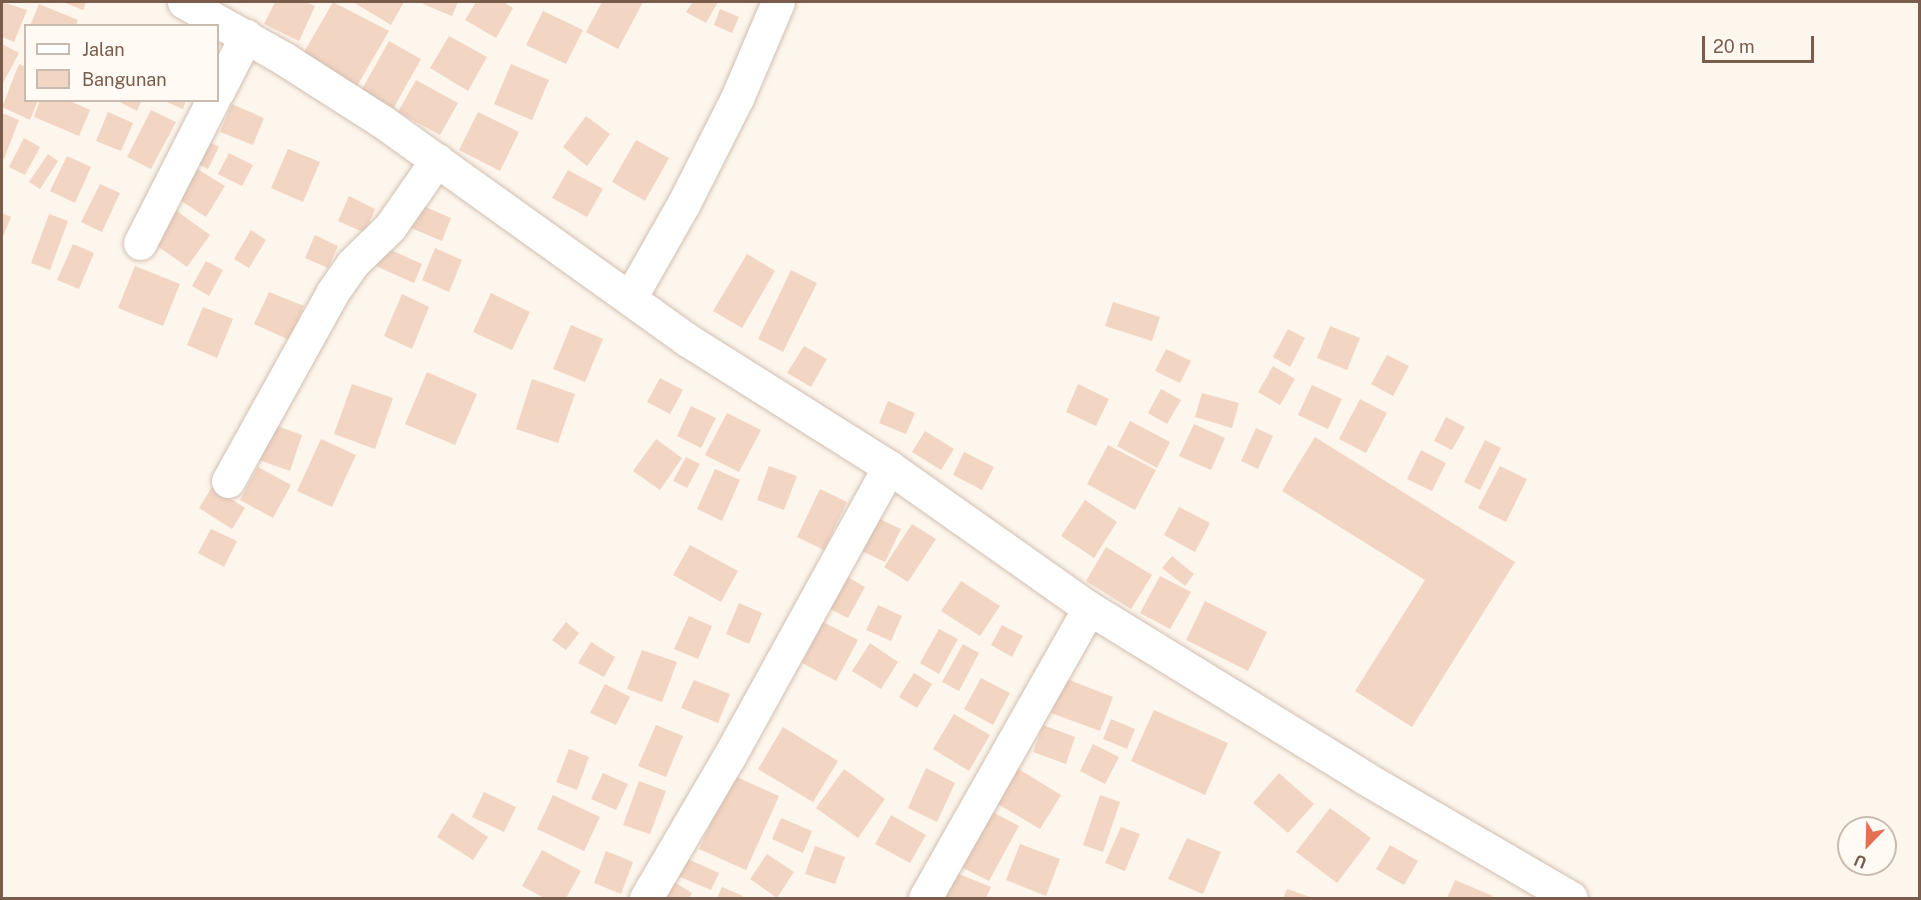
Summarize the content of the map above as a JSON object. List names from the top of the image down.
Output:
{
  "legend": ["Jalan", "Bangunan"],
  "scale_bar": "20 m",
  "north": "bottom left"
}
